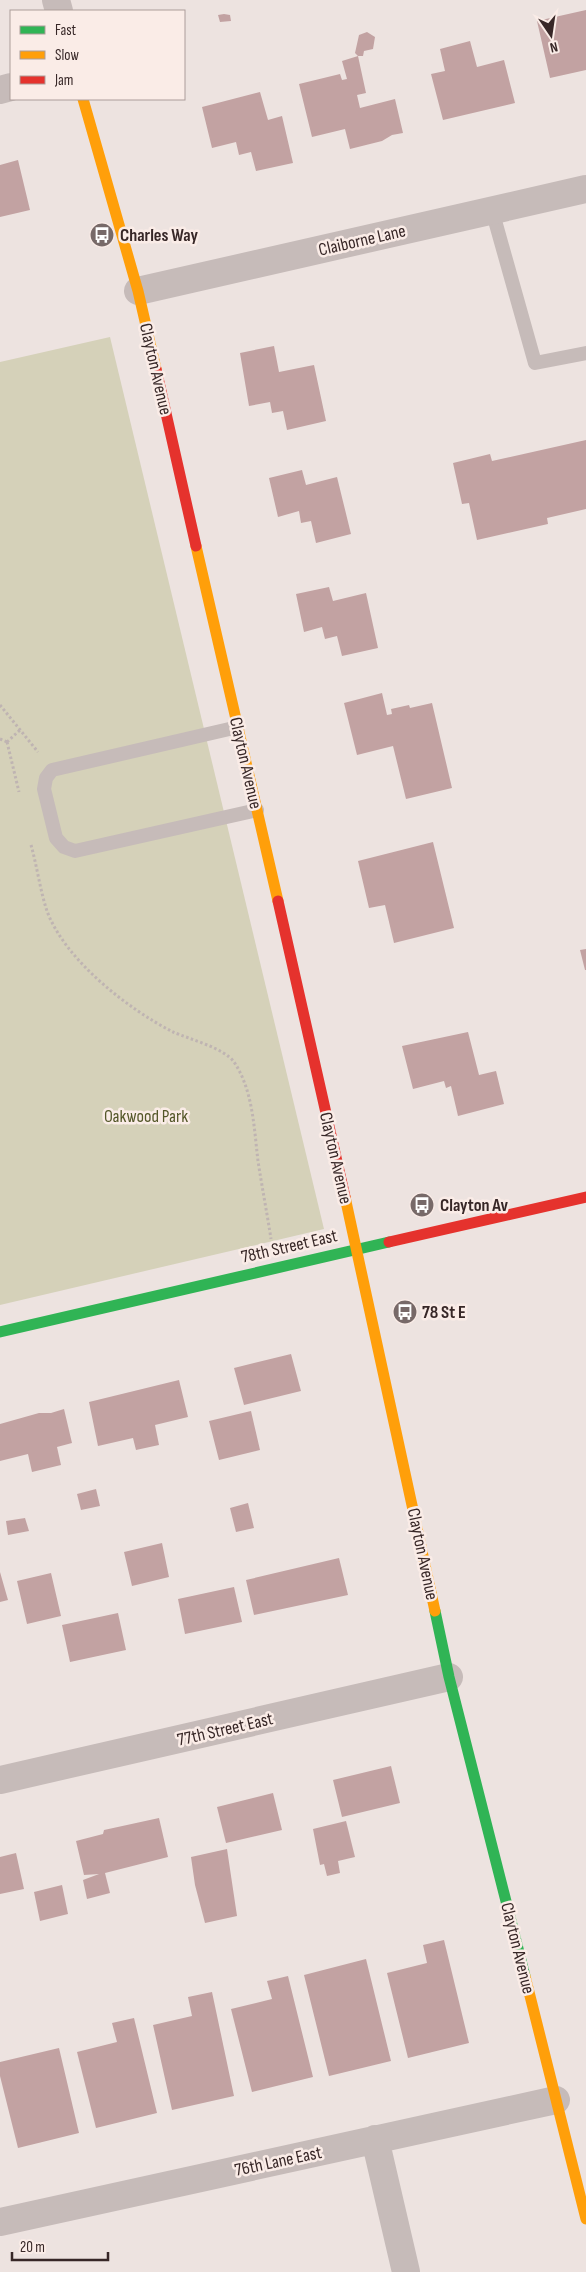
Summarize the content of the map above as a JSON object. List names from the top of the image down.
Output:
{
  "streets": {
    "street": [
      "Claiborne Lane",
      "Clayton Avenue",
      "78th Street East",
      "77th Street East",
      "76th Lane East"
    ]
  },
  "crossings": [
    ["Claiborne Lane", "Clayton Avenue"],
    ["Clayton Avenue", "78th Street East"],
    ["Clayton Avenue", "77th Street East"],
    ["Clayton Avenue", "76th Lane East"]
  ],
  "parks": ["Oakwood Park"],
  "places": {
    "bus stop": ["Charles Way", "Clayton Av", "78 St E"]
  },
  "legend": ["Fast", "Slow", "Jam"],
  "scale_bar": "20 m",
  "north": "bottom"
}
